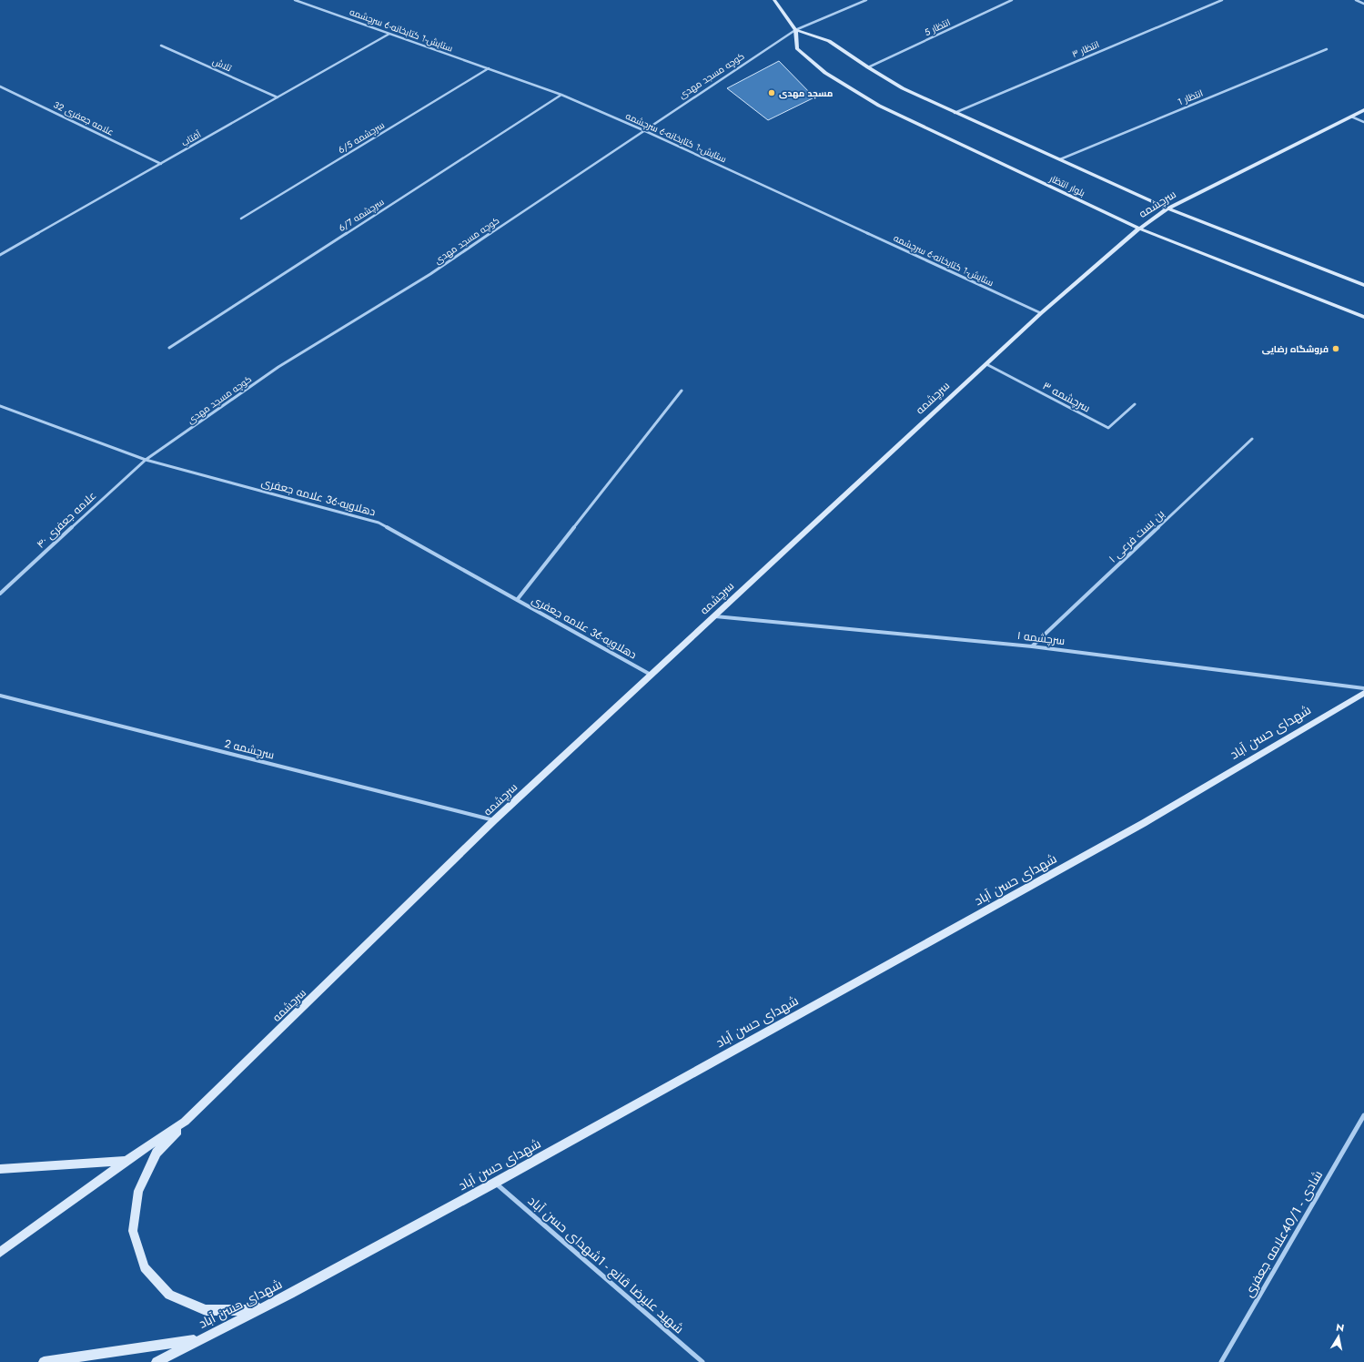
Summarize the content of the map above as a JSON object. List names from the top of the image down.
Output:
{
  "streets": {
    "street": [
      "انتظار 5",
      "ستایش-1 کتابخانه-6 سرچشمه",
      "انتظار ۳",
      "تلاش",
      "کوچه مسجد مهدی",
      "انتظار 1",
      "علامه جعفری 32",
      "سرچشمه 6/5",
      "آفتاب",
      "بلوار انتظار",
      "سرچشمه",
      "سرچشمه 6/7",
      "سرچشمه ۳",
      "دهلاویه-36 علامه جعفری",
      "علامه جعفری ۴۰",
      "بن بست فرعی ۱",
      "سرچشمه ۱",
      "شهدای حسن آباد",
      "سرچشمه 2",
      "شادی - 40/1علامه جعفری",
      "شهید علیرضا قانع - 1شهدای حسن آباد"
    ]
  },
  "crossings": [
    ["انتظار 5", "بلوار انتظار"],
    ["ستایش-1 کتابخانه-6 سرچشمه", "کوچه مسجد مهدی"],
    ["ستایش-1 کتابخانه-6 سرچشمه", "سرچشمه 6/5"],
    ["ستایش-1 کتابخانه-6 سرچشمه", "آفتاب"],
    ["ستایش-1 کتابخانه-6 سرچشمه", "سرچشمه"],
    ["ستایش-1 کتابخانه-6 سرچشمه", "سرچشمه 6/7"],
    ["انتظار ۳", "بلوار انتظار"],
    ["تلاش", "آفتاب"],
    ["کوچه مسجد مهدی", "بلوار انتظار"],
    ["کوچه مسجد مهدی", "دهلاویه-36 علامه جعفری"],
    ["کوچه مسجد مهدی", "علامه جعفری ۴۰"],
    ["انتظار 1", "بلوار انتظار"],
    ["علامه جعفری 32", "آفتاب"],
    ["بلوار انتظار", "سرچشمه"],
    ["سرچشمه", "سرچشمه ۳"],
    ["سرچشمه", "دهلاویه-36 علامه جعفری"],
    ["سرچشمه", "سرچشمه ۱"],
    ["سرچشمه", "سرچشمه 2"],
    ["دهلاویه-36 علامه جعفری", "علامه جعفری ۴۰"],
    ["بن بست فرعی ۱", "سرچشمه ۱"],
    ["شهدای حسن آباد", "شهید علیرضا قانع - 1شهدای حسن آباد"]
  ],
  "places": ["مسجد مهدی", "فروشگاه رضایی"],
  "north": "top"
}
